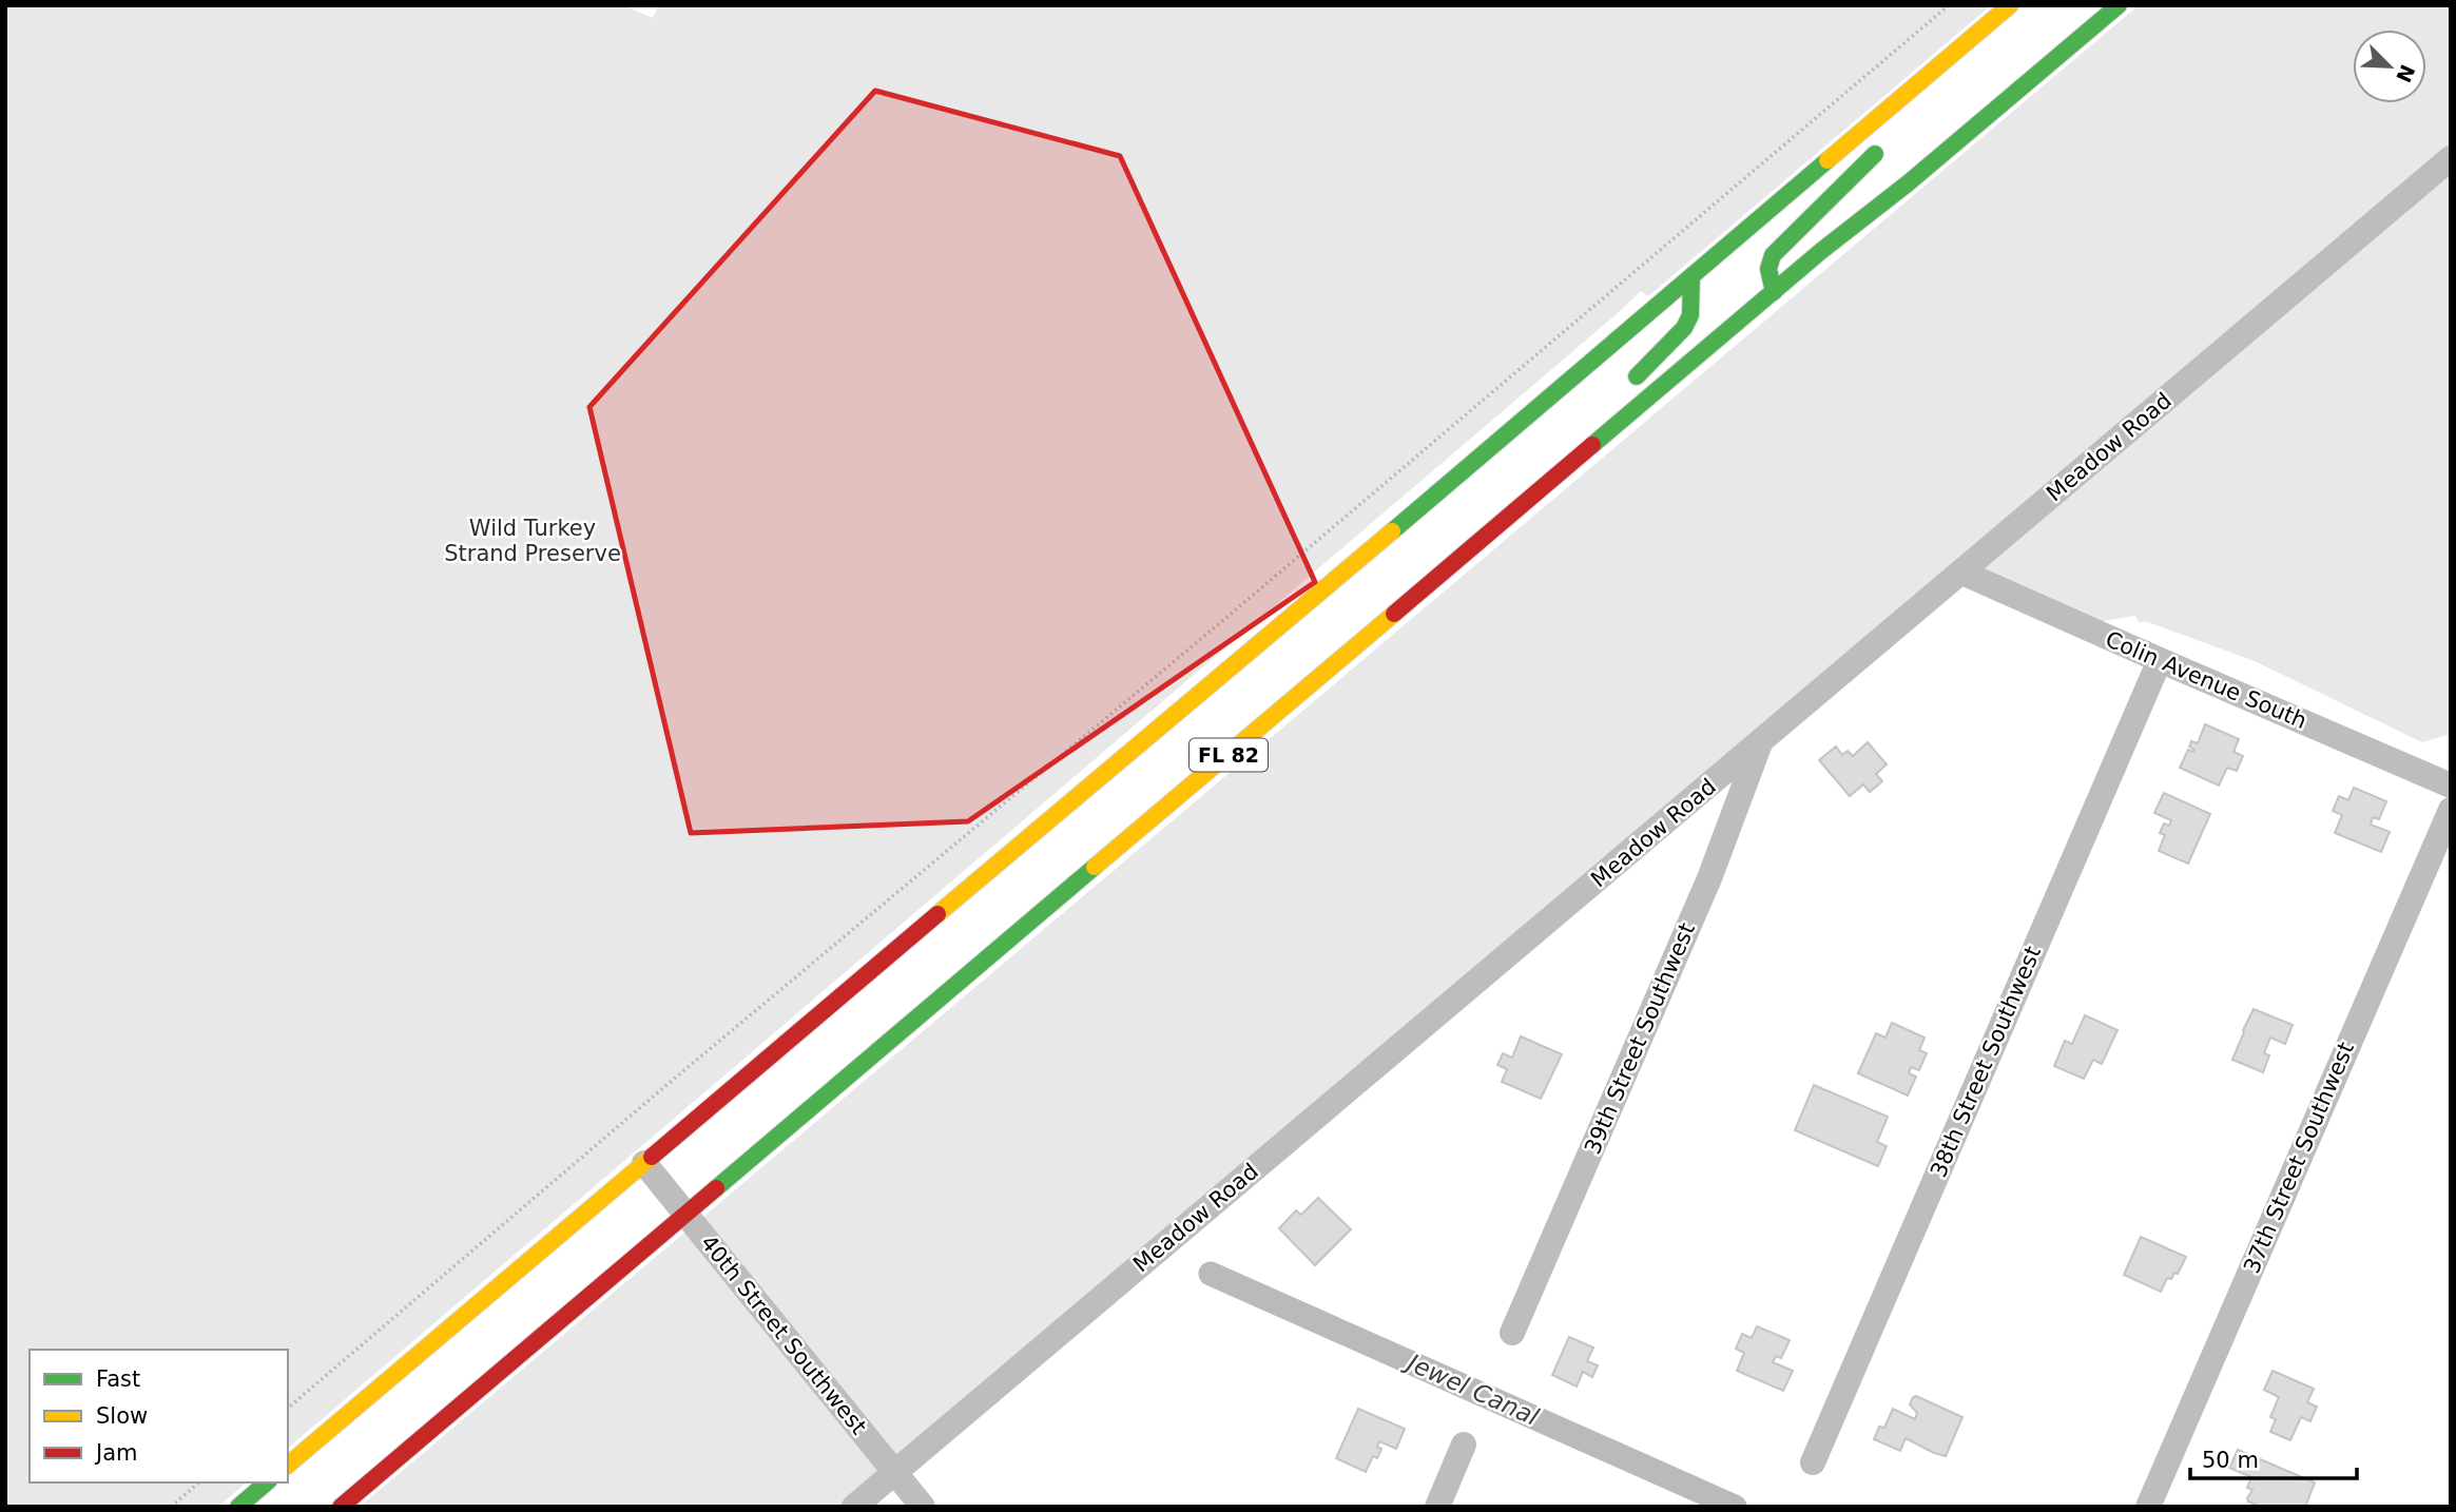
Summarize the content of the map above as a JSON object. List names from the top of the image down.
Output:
{
  "streets": {
    "highway": ["FL 82"],
    "street": [
      "Meadow Road",
      "Colin Avenue South",
      "39th Street Southwest",
      "38th Street Southwest",
      "37th Street Southwest",
      "40th Street Southwest"
    ]
  },
  "crossings": [
    ["Meadow Road", "Colin Avenue South"],
    ["Meadow Road", "39th Street Southwest"],
    ["Meadow Road", "40th Street Southwest"],
    ["Colin Avenue South", "38th Street Southwest"],
    ["FL 82", "40th Street Southwest"]
  ],
  "water": ["Jewel Canal"],
  "parks": ["Wild Turkey Strand Preserve"],
  "legend": ["Fast", "Slow", "Jam"],
  "scale_bar": "50 m",
  "north": "bottom right"
}
